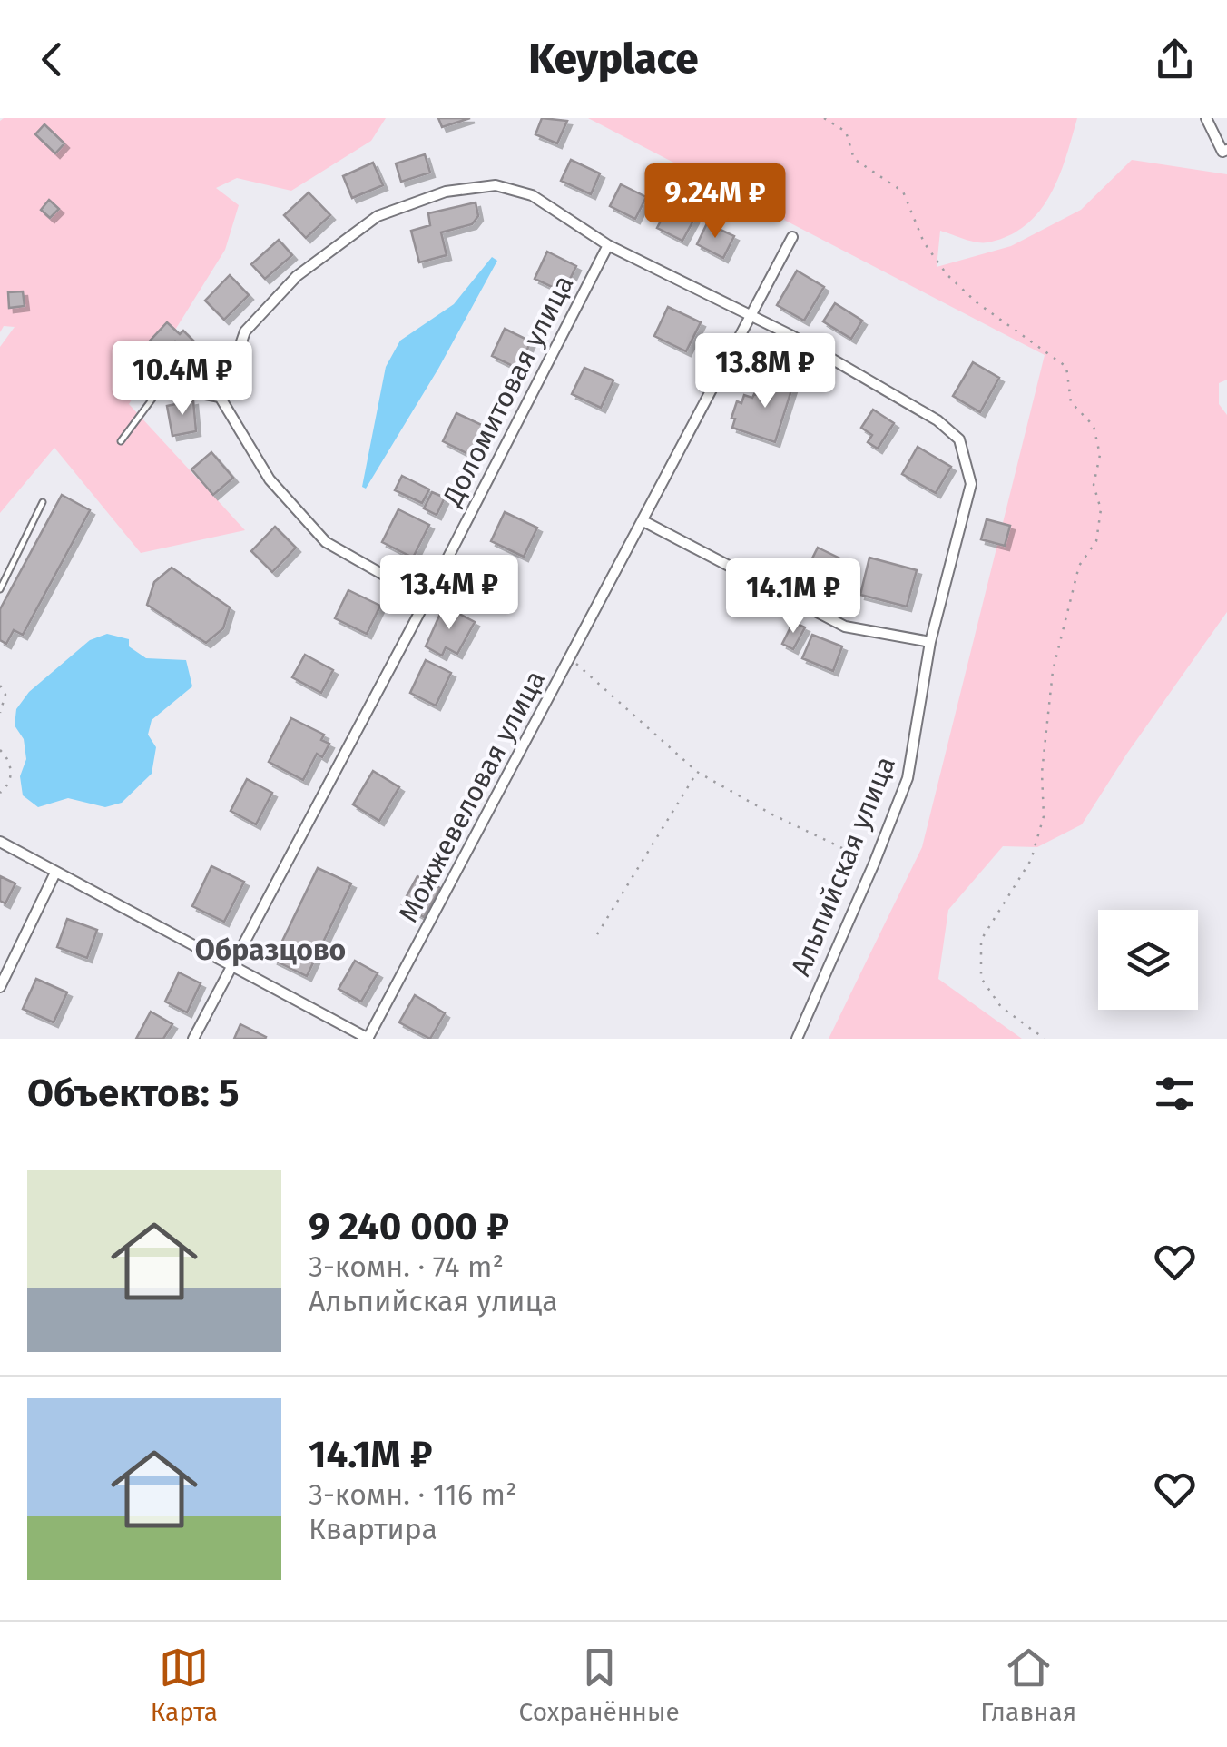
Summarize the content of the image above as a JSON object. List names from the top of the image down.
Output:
{
  "streets": {
    "street": ["Доломитовая улица", "Можжевеловая улица", "Альпийская улица"]
  },
  "crossings": [
    ["Доломитовая улица", "Альпийская улица"],
    ["Можжевеловая улица", "Альпийская улица"]
  ],
  "districts": ["Образцово"],
  "page": {
    "header": "Keyplace",
    "price": [
      "9.24M ₽",
      "13.8M ₽",
      "10.4M ₽",
      "13.4M ₽",
      "14.1M ₽"
    ],
    "heading": "Объектов: 5",
    "list": [
      {
        "name": "9 240 000 ₽",
        "note": "3-комн. · 74 m² · Альпийская улица"
      },
      {
        "name": "14.1M ₽",
        "note": "3-комн. · 116 m² · Квартира"
      }
    ],
    "tabs": ["Карта", "Сохранённые", "Главная"]
  }
}
